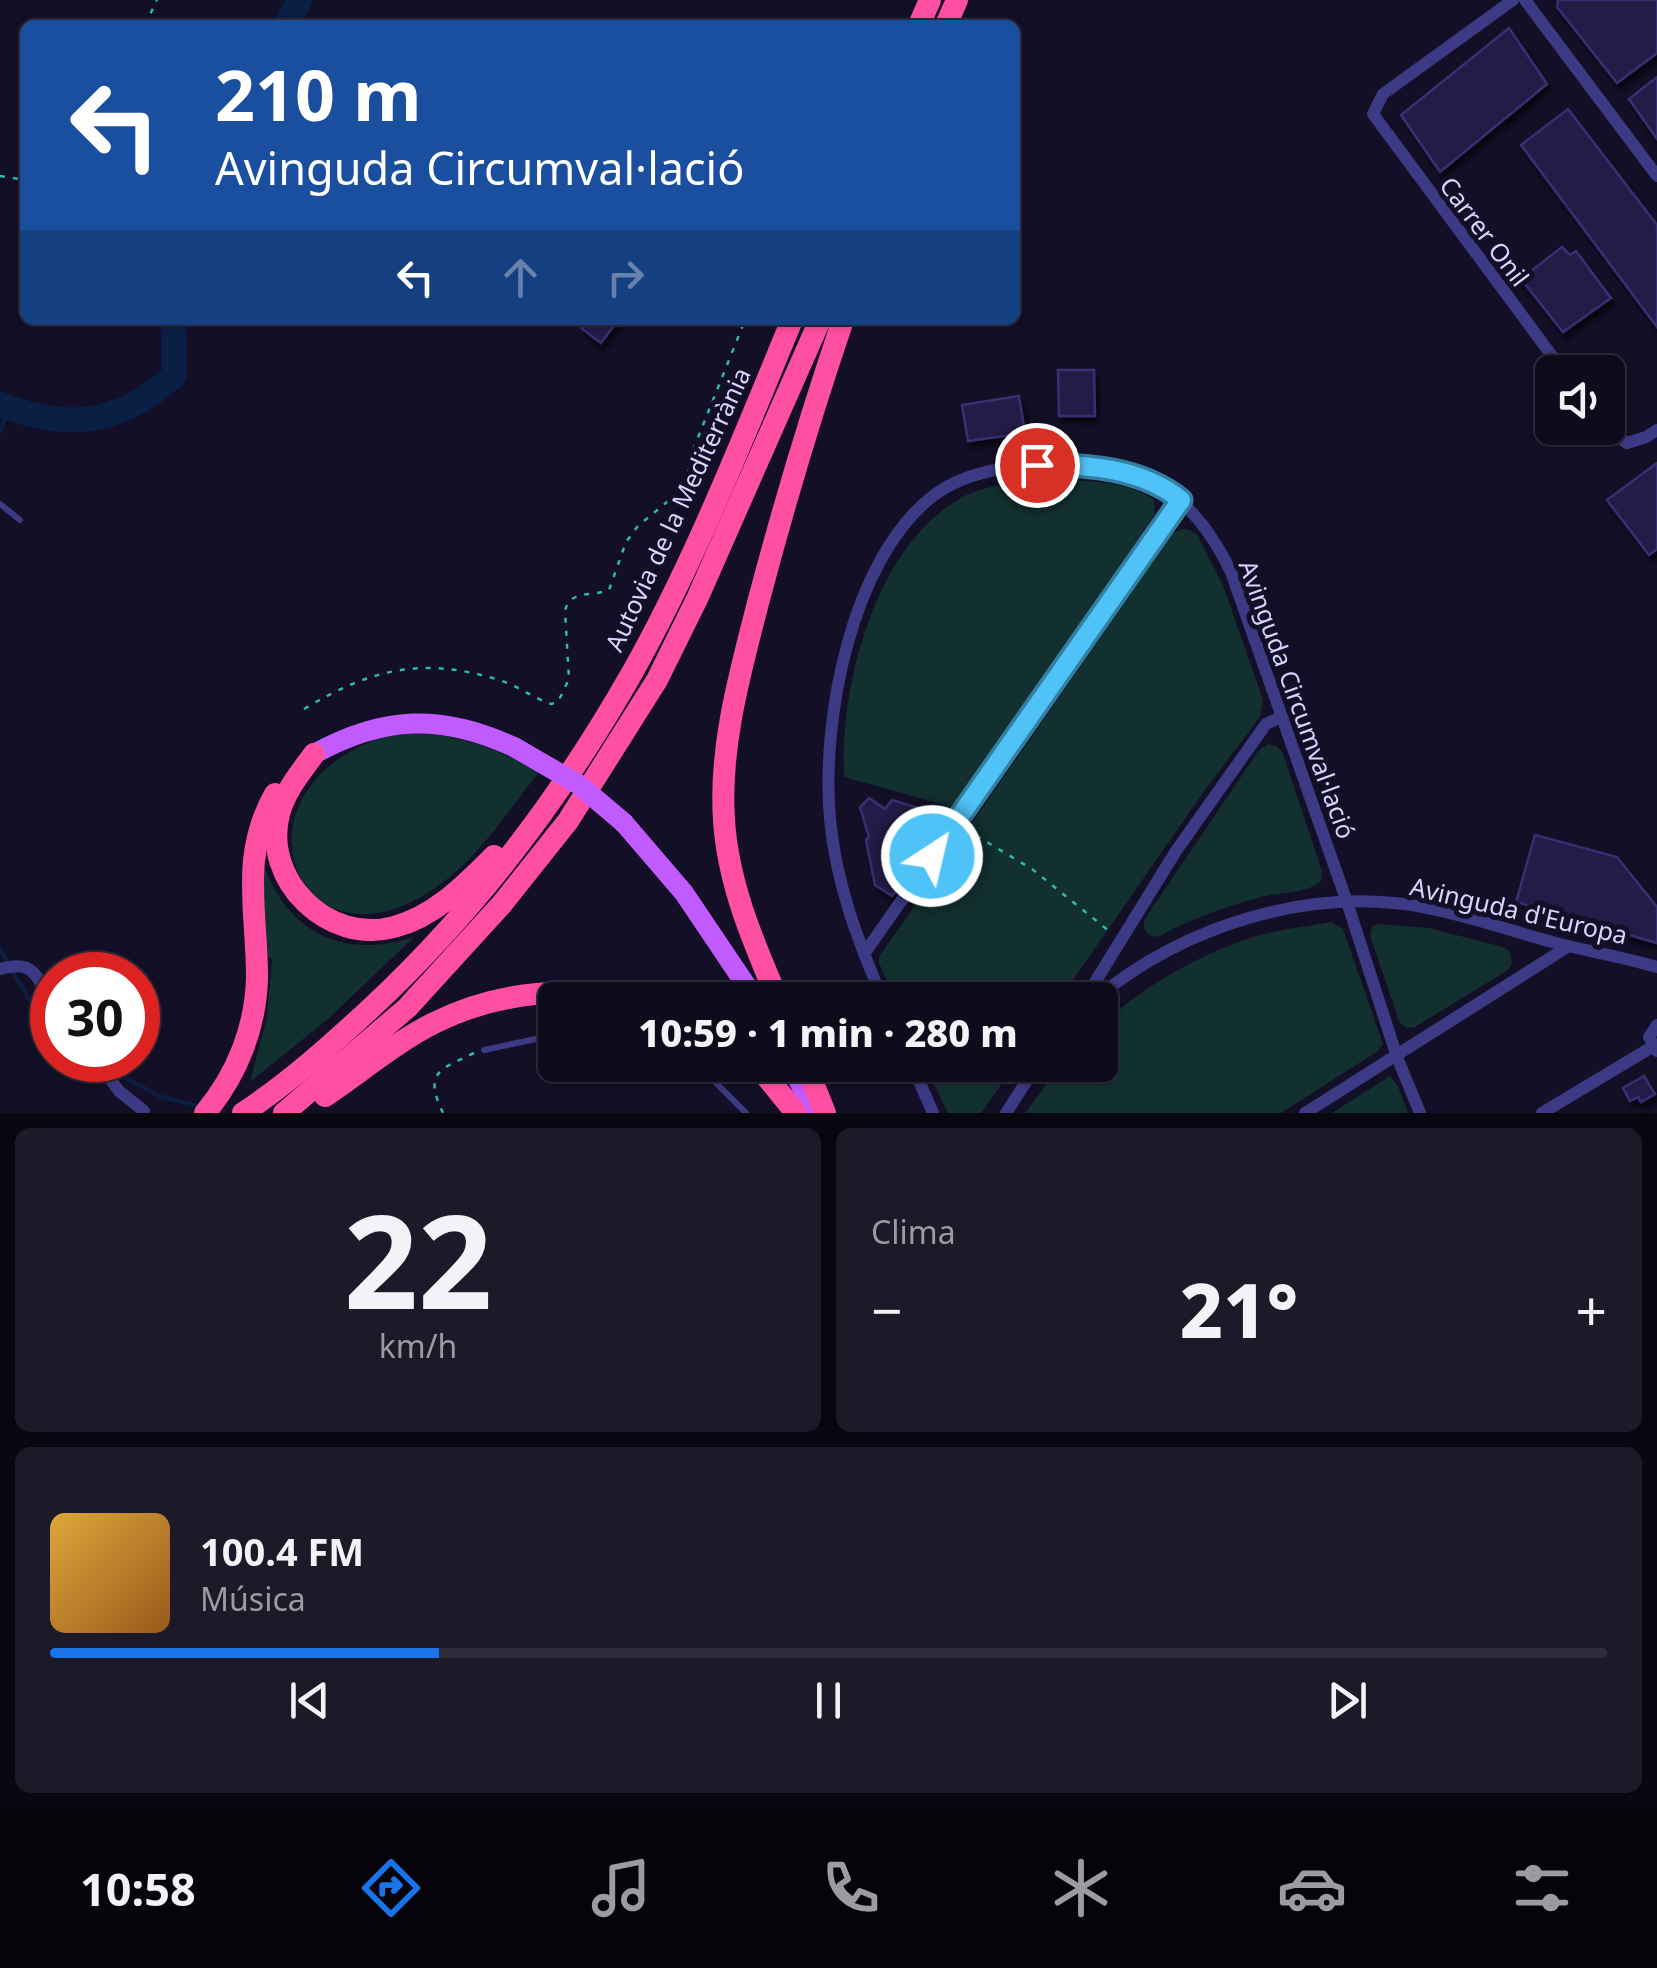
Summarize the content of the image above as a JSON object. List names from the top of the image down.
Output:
{
  "streets": {
    "highway": ["Autovia de la Mediterrània"],
    "street": ["Carrer Onil", "Avinguda Circumval·lació", "Avinguda d'Europa"]
  },
  "crossings": [
    ["Avinguda Circumval·lació", "Avinguda d'Europa"]
  ],
  "page": {
    "turn": ["210 m", "Avinguda Circumval·lació"],
    "limit": "30",
    "trip": "10:59 · 1 min · 280 m",
    "tile": [
      ["22", "km/h"],
      "Clima"
    ],
    "heat": ["−", "21°", "+"],
    "song": ["100.4 FM", "Música"],
    "tabs": "10:58"
  }
}
